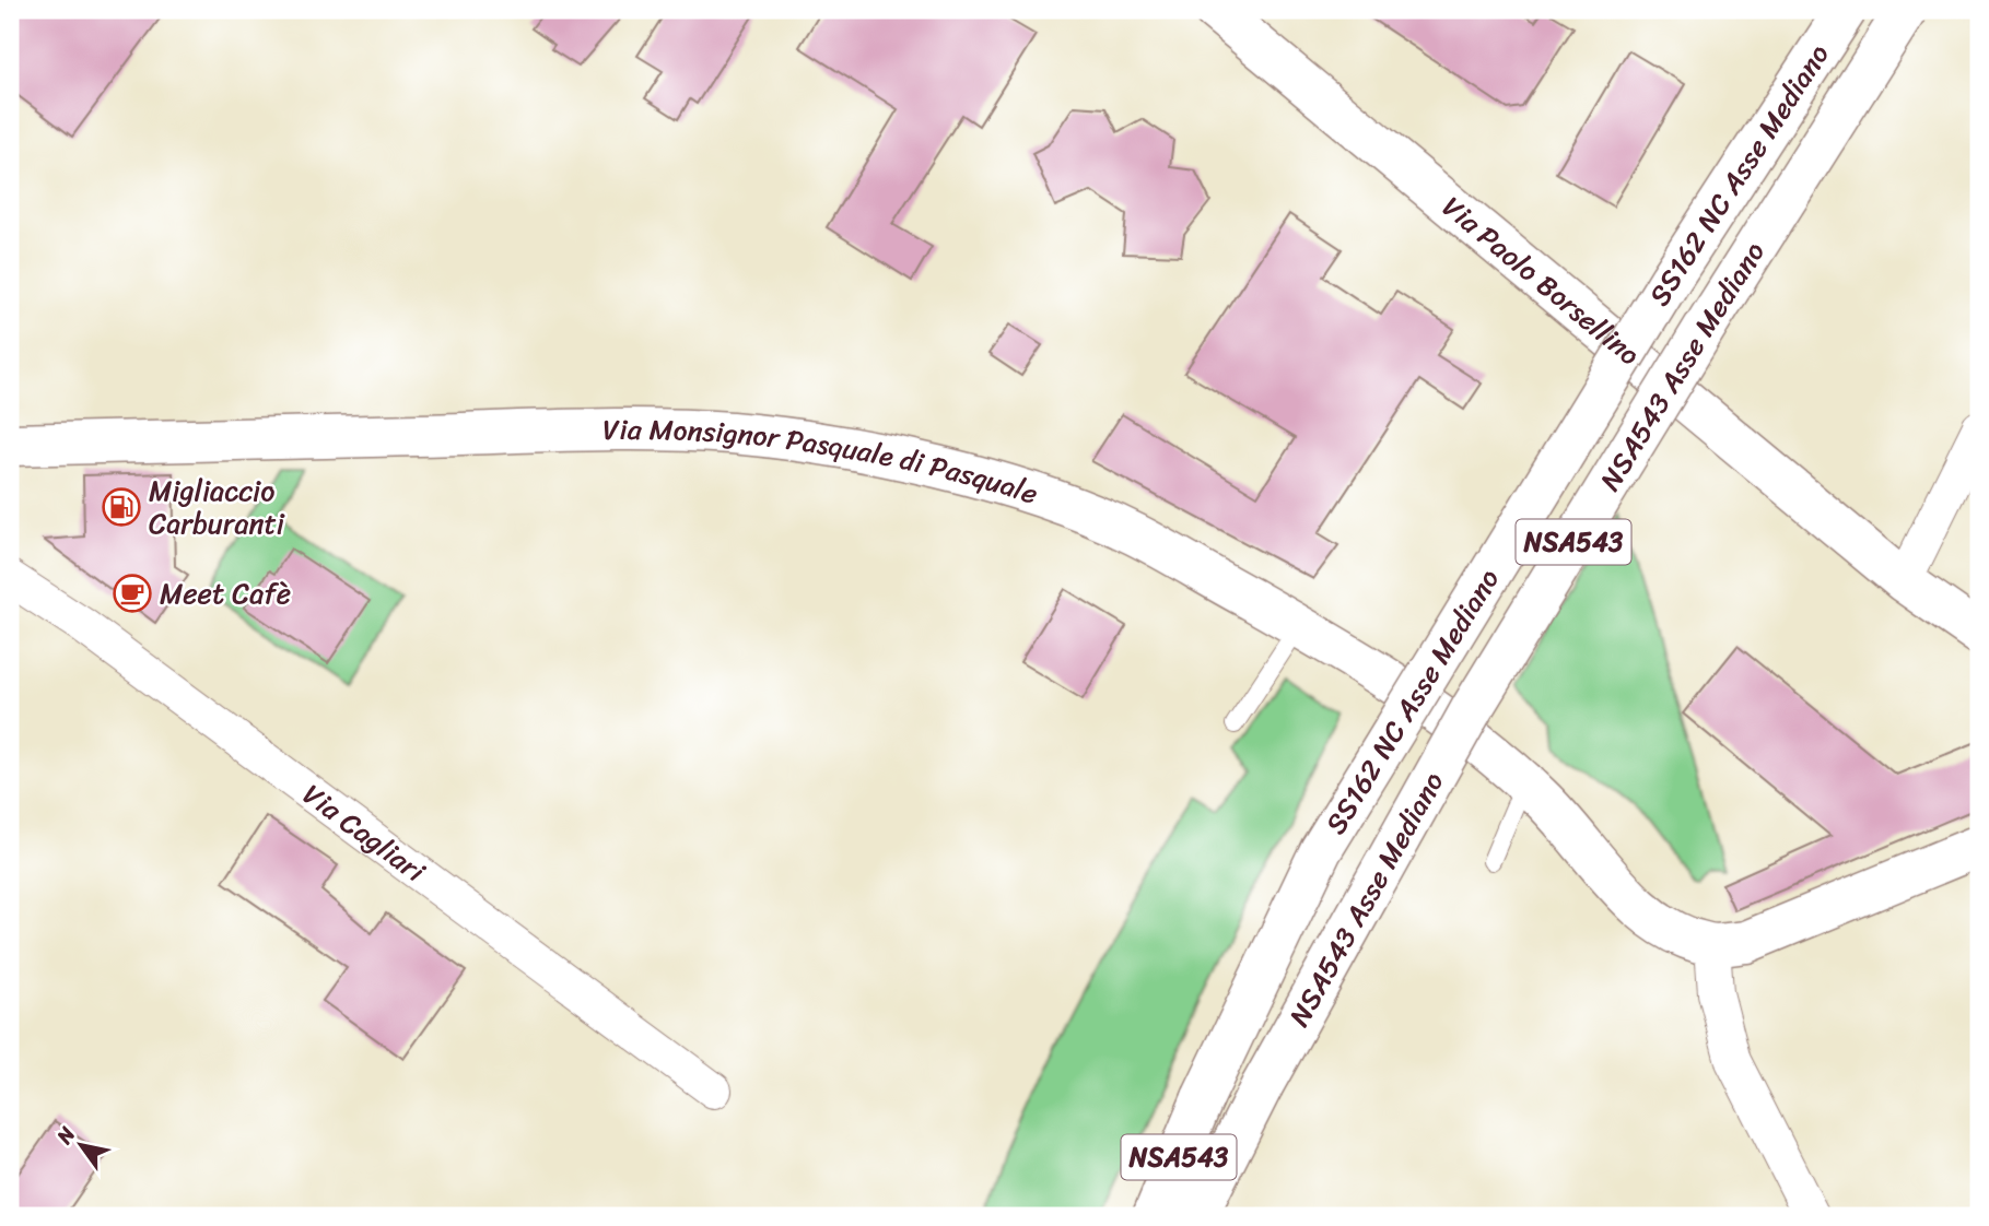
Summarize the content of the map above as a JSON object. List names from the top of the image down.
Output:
{
  "streets": {
    "main road": [
      "SS162 NC Asse Mediano",
      "Via Paolo Borsellino",
      "NSA543 Asse Mediano",
      "Via Monsignor Pasquale di Pasquale",
      "NSA543"
    ],
    "street": ["Via Cagliari"]
  },
  "places": {
    "fuel station": ["Migliaccio Carburanti"],
    "cafe": ["Meet Cafè"]
  },
  "north": "top left"
}
